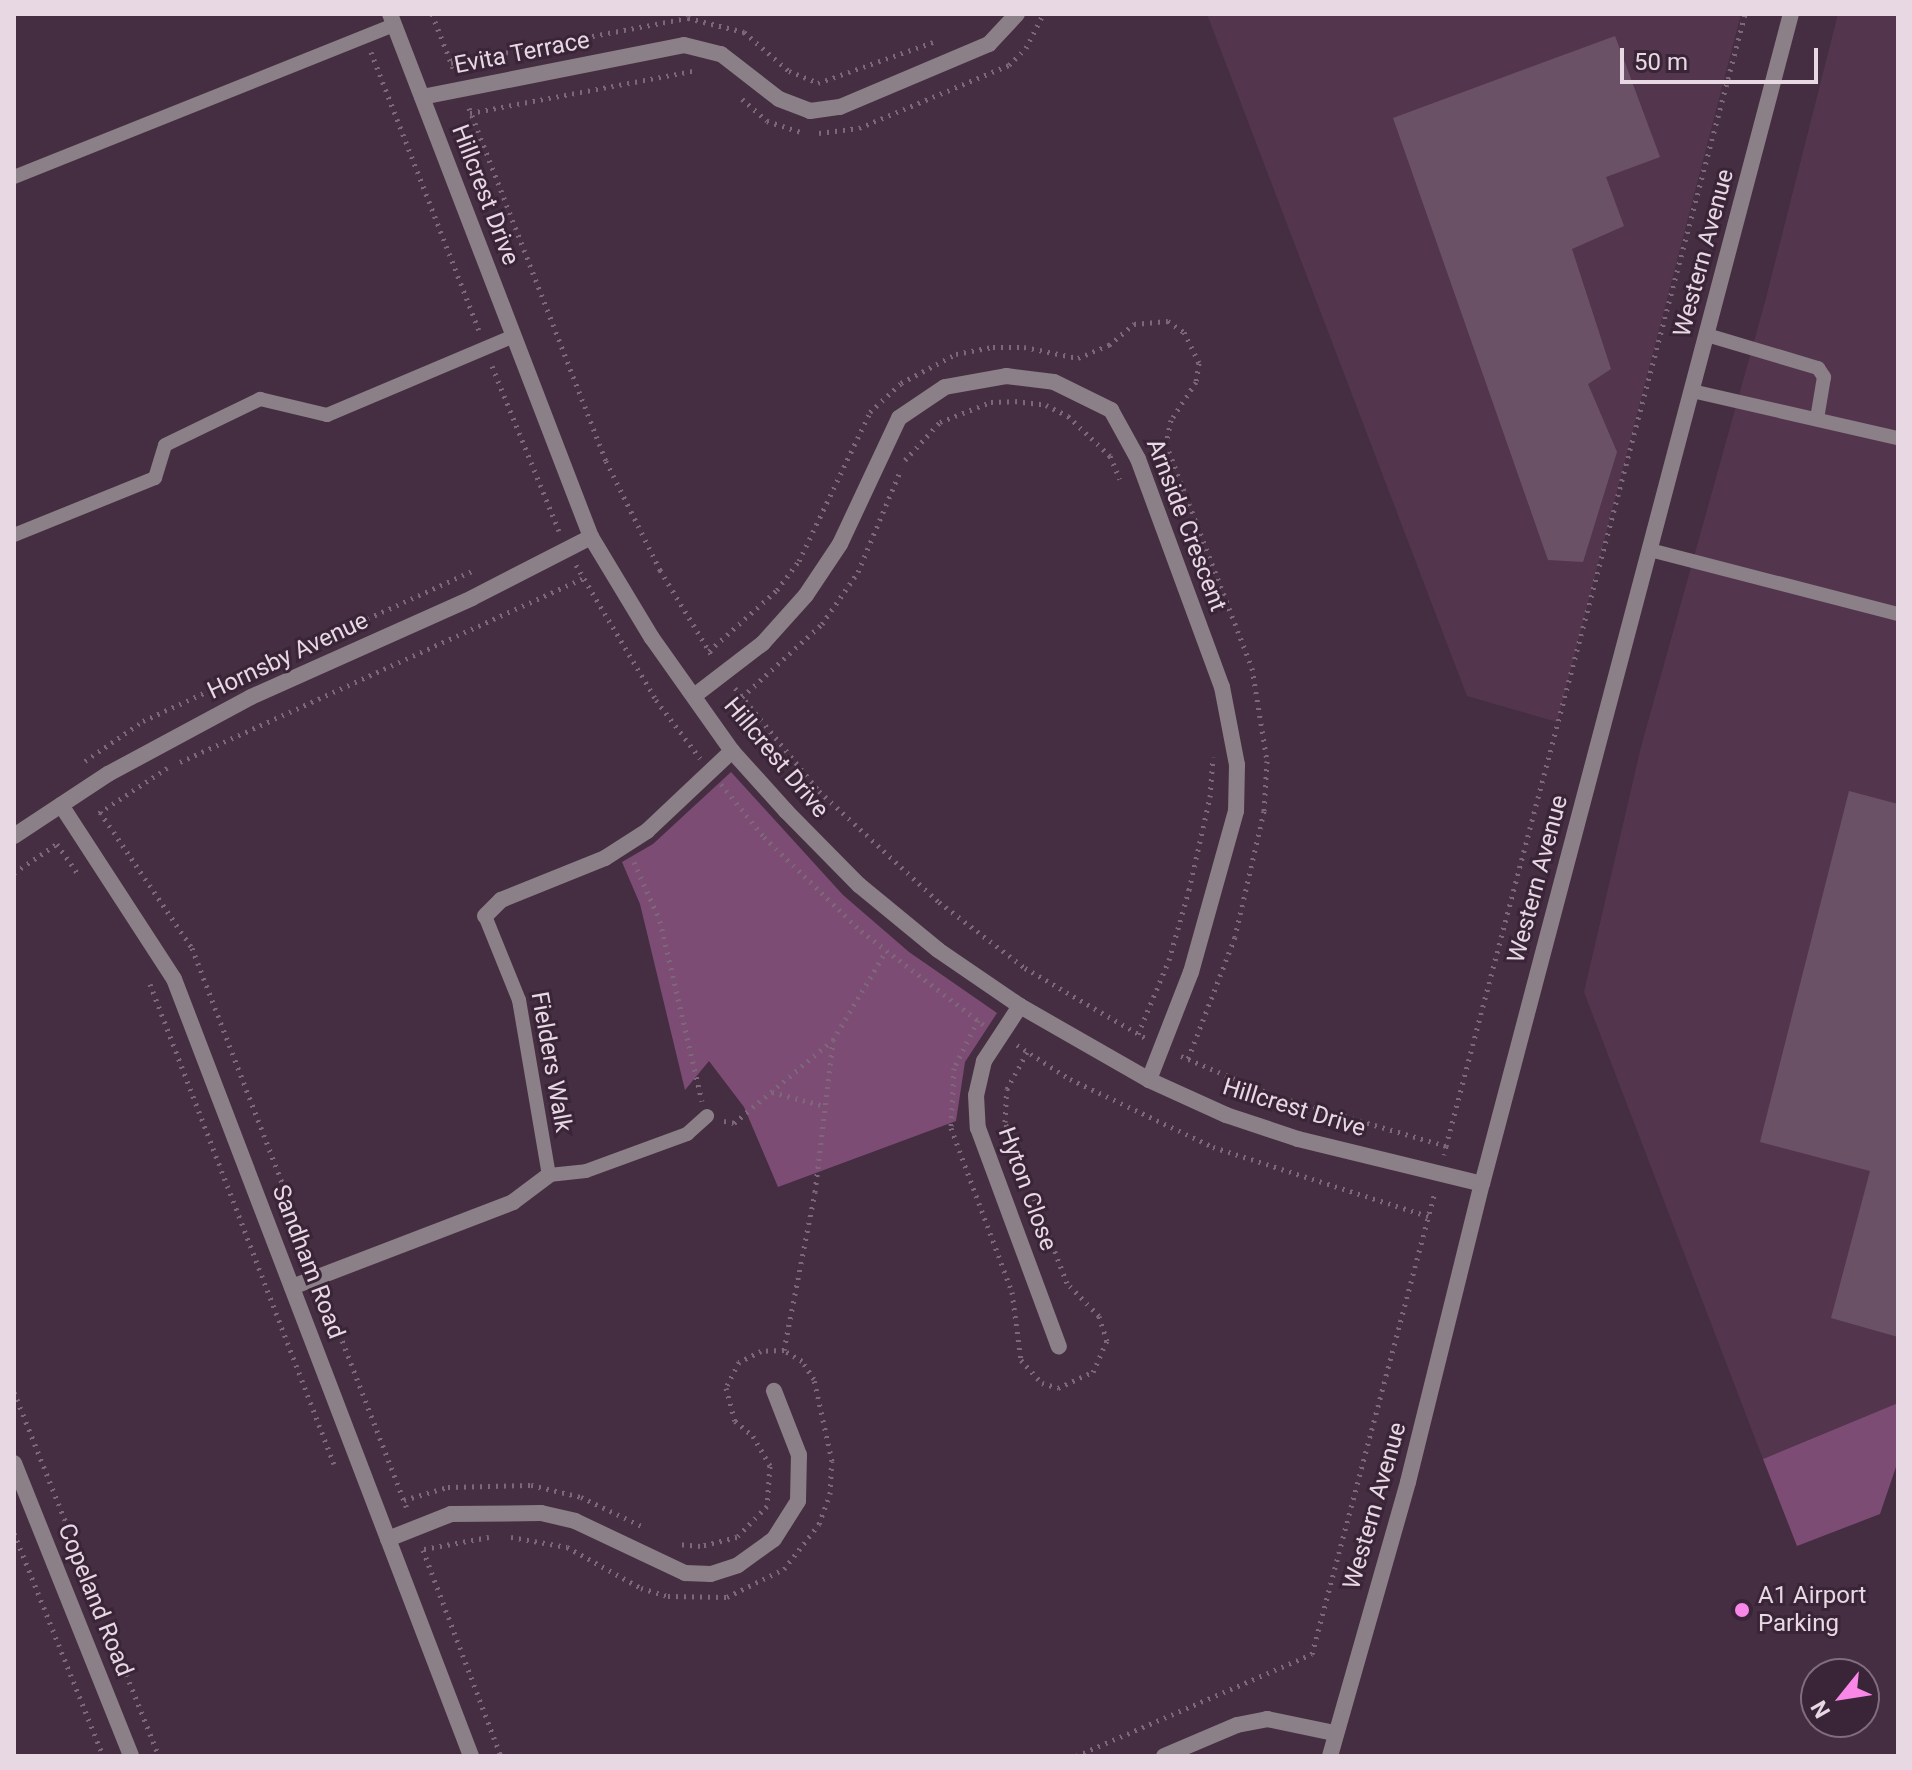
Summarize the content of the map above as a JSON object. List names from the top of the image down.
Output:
{
  "streets": {
    "street": [
      "Evita Terrace",
      "Hillcrest Drive",
      "Western Avenue",
      "Arnside Crescent",
      "Hornsby Avenue",
      "Hyton Close",
      "Sandham Road",
      "Copeland Road"
    ],
    "lane": ["Fielders Walk"]
  },
  "crossings": [
    ["Evita Terrace", "Hillcrest Drive"],
    ["Hillcrest Drive", "Western Avenue"],
    ["Hillcrest Drive", "Arnside Crescent"],
    ["Hillcrest Drive", "Hornsby Avenue"],
    ["Hillcrest Drive", "Hyton Close"],
    ["Hornsby Avenue", "Sandham Road"]
  ],
  "places": ["A1 Airport Parking"],
  "scale_bar": "50 m",
  "north": "bottom left"
}
